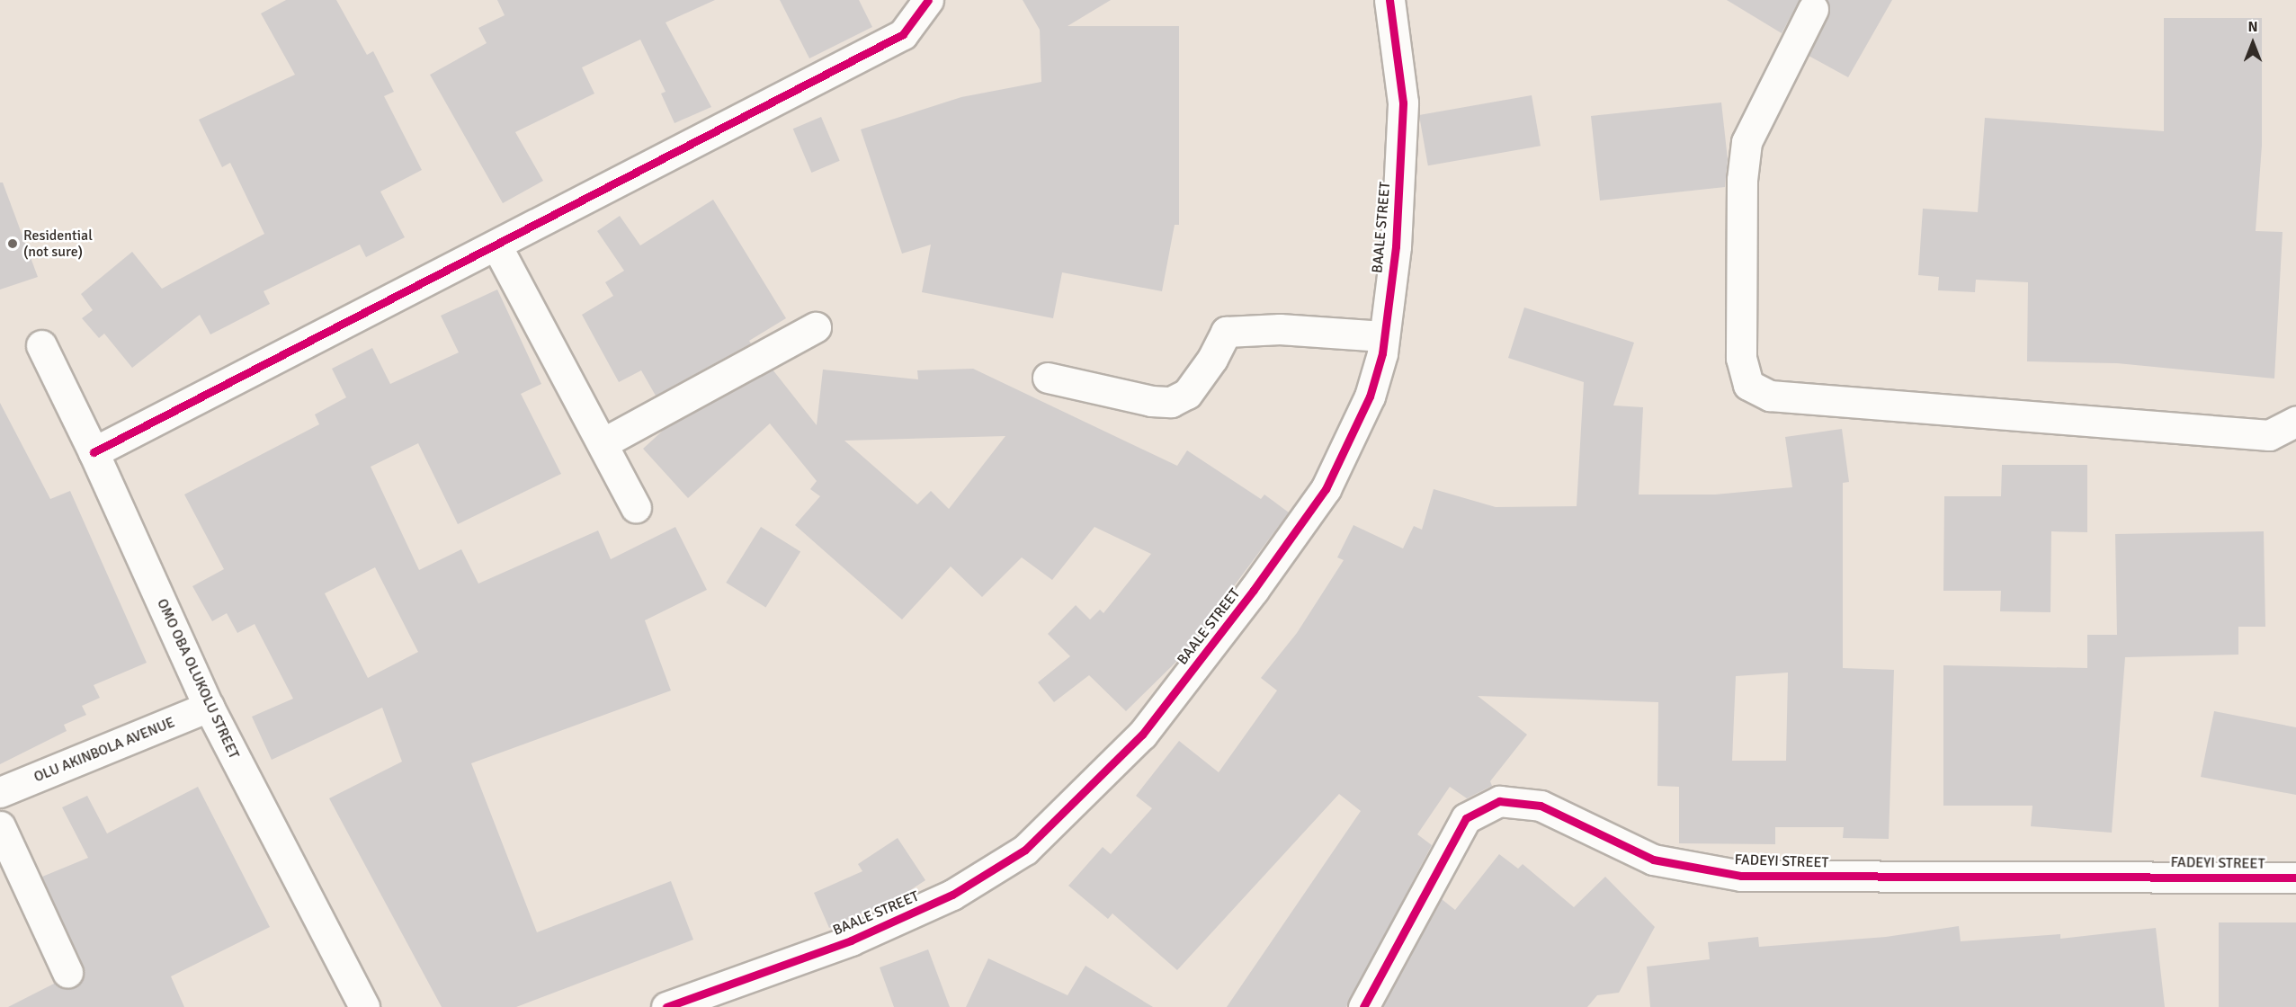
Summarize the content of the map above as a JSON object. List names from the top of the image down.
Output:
{
  "streets": {
    "street": [
      "BAALE STREET",
      "OMO OBA OLUKOLU STREET",
      "OLU AKINBOLA AVENUE",
      "FADEYI STREET"
    ]
  },
  "crossings": [
    ["OMO OBA OLUKOLU STREET", "OLU AKINBOLA AVENUE"]
  ],
  "places": ["Residential (not sure)"],
  "north": "top"
}
